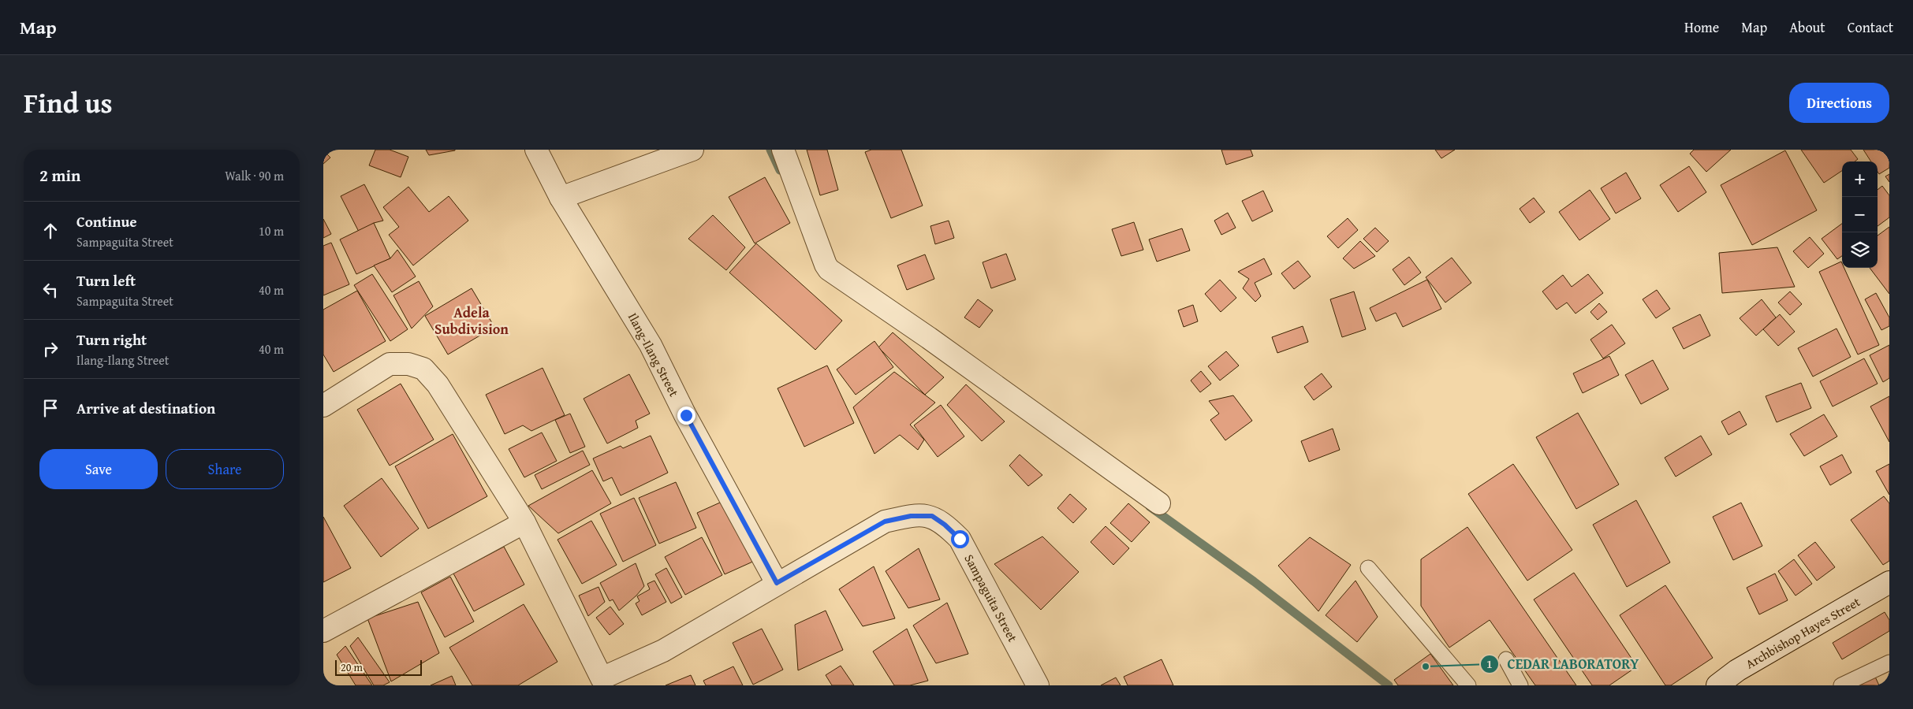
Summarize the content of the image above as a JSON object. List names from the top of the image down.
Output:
{
  "streets": {
    "street": ["Ilang-Ilang Street", "Sampaguita Street", "Archbishop Hayes Street"]
  },
  "crossings": [
    ["Ilang-Ilang Street", "Sampaguita Street"]
  ],
  "districts": ["Adela Subdivision"],
  "places": ["CEDAR LABORATORY"],
  "scale_bar": "20 m",
  "page": {
    "header": "Map",
    "nav": [
      "Home",
      "Map",
      "About",
      "Contact"
    ],
    "title": "Find us",
    "buttons": [
      "Directions",
      ["Save", "Share"]
    ],
    "heading": ["2 min", "Walk · 90 m"],
    "map_buttons": ["+", "−"],
    "list": [
      ["Continue", "Sampaguita Street", "10 m"],
      ["Turn left", "Sampaguita Street", "40 m"],
      ["Turn right", "Ilang-Ilang Street", "40 m"],
      "Arrive at destination"
    ],
    "scale": "20 m"
  }
}
